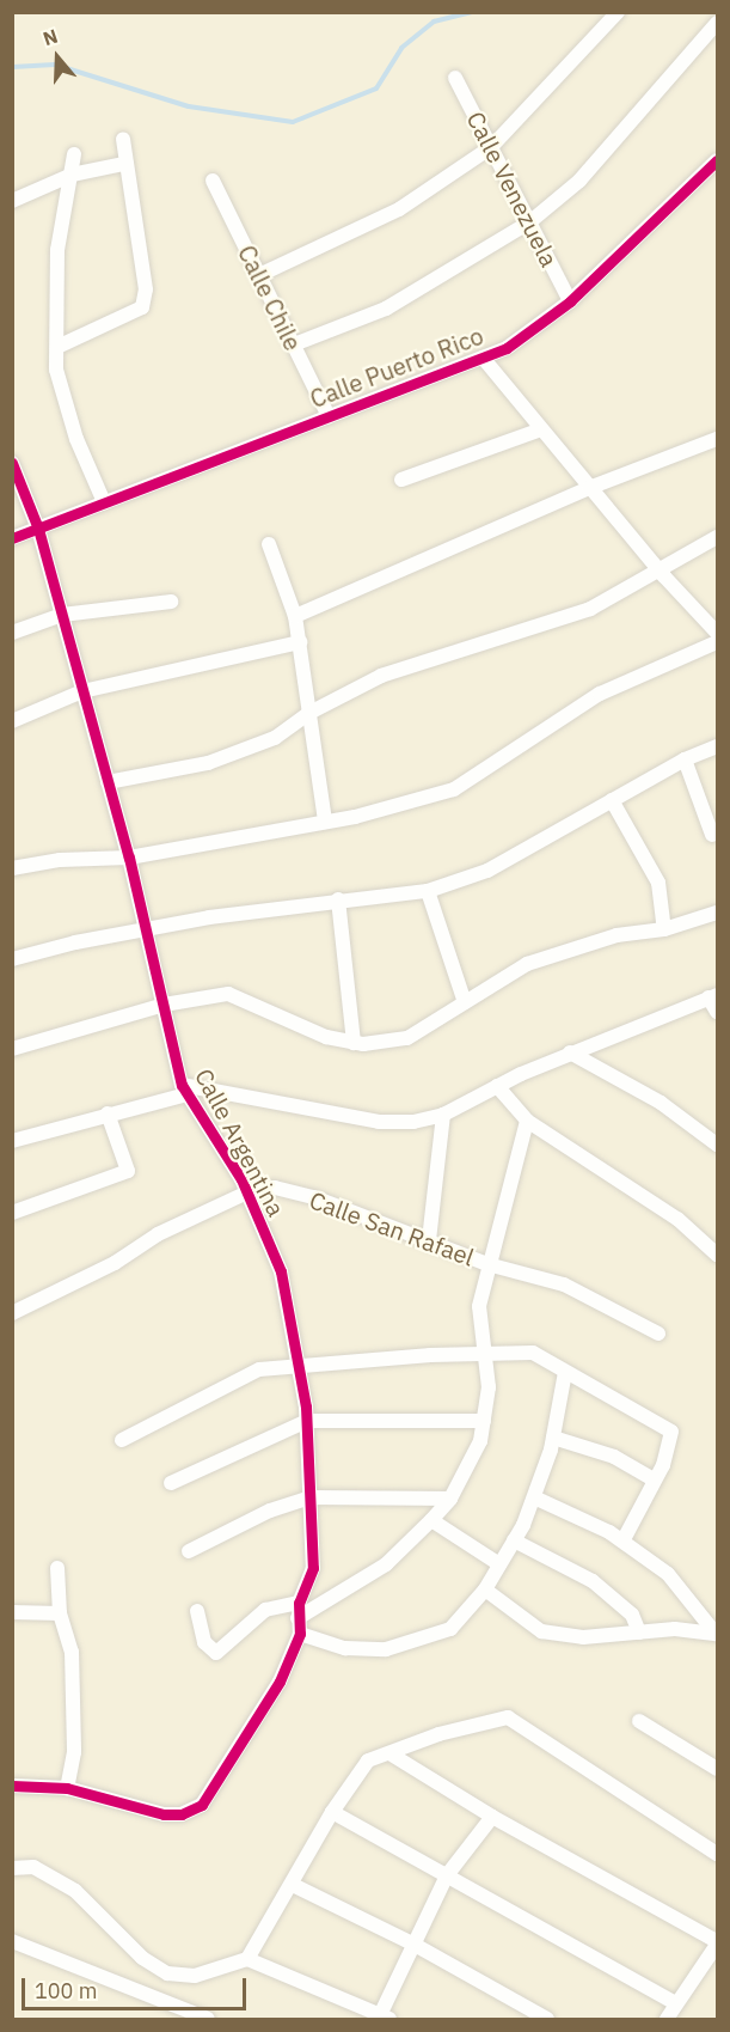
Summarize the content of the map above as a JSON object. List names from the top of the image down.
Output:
{
  "streets": {
    "street": [
      "Calle Venezuela",
      "Calle Chile",
      "Calle Puerto Rico",
      "Calle Argentina",
      "Calle San Rafael"
    ]
  },
  "crossings": [
    ["Calle Venezuela", "Calle Puerto Rico"],
    ["Calle Chile", "Calle Puerto Rico"],
    ["Calle Puerto Rico", "Calle Argentina"],
    ["Calle Argentina", "Calle San Rafael"]
  ],
  "scale_bar": "100 m",
  "north": "top"
}
